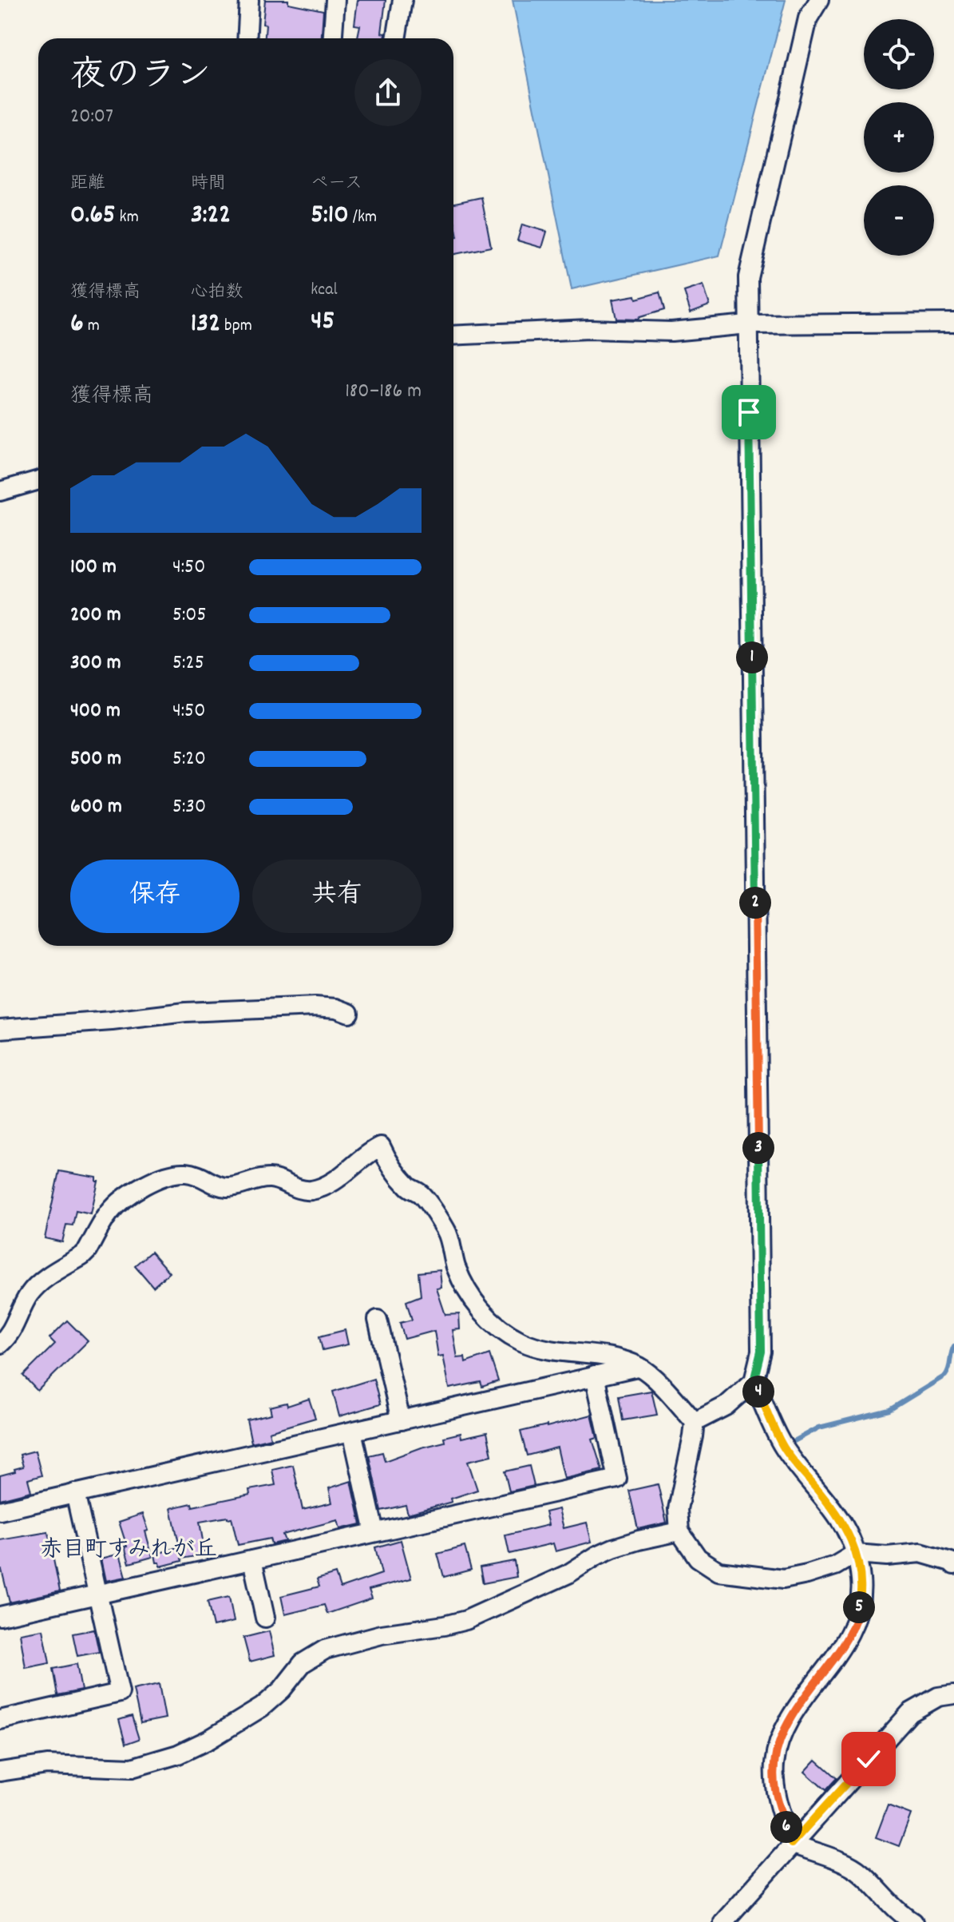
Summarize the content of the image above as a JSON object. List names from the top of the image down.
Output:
{
  "districts": ["赤目町すみれが丘"],
  "page": {
    "map_buttons": ["+", "−"],
    "heading": ["夜のラン", "20:07"],
    "stats": [
      ["距離", "0.65 km"],
      ["時間", "3:22"],
      ["ペース", "5:10 /km"],
      ["獲得標高", "6 m"],
      ["心拍数", "132 bpm"],
      ["kcal", "45"]
    ],
    "chart": ["獲得標高", "180–186 m"],
    "list": [
      {
        "name": "100 m",
        "note": "4:50"
      },
      {
        "name": "200 m",
        "note": "5:05"
      },
      {
        "name": "300 m",
        "note": "5:25"
      },
      {
        "name": "400 m",
        "note": "4:50"
      },
      {
        "name": "500 m",
        "note": "5:20"
      },
      {
        "name": "600 m",
        "note": "5:30"
      }
    ],
    "pins": [
      "1",
      "2",
      "3",
      "4",
      "5",
      "6"
    ],
    "buttons": ["保存", "共有"]
  }
}
